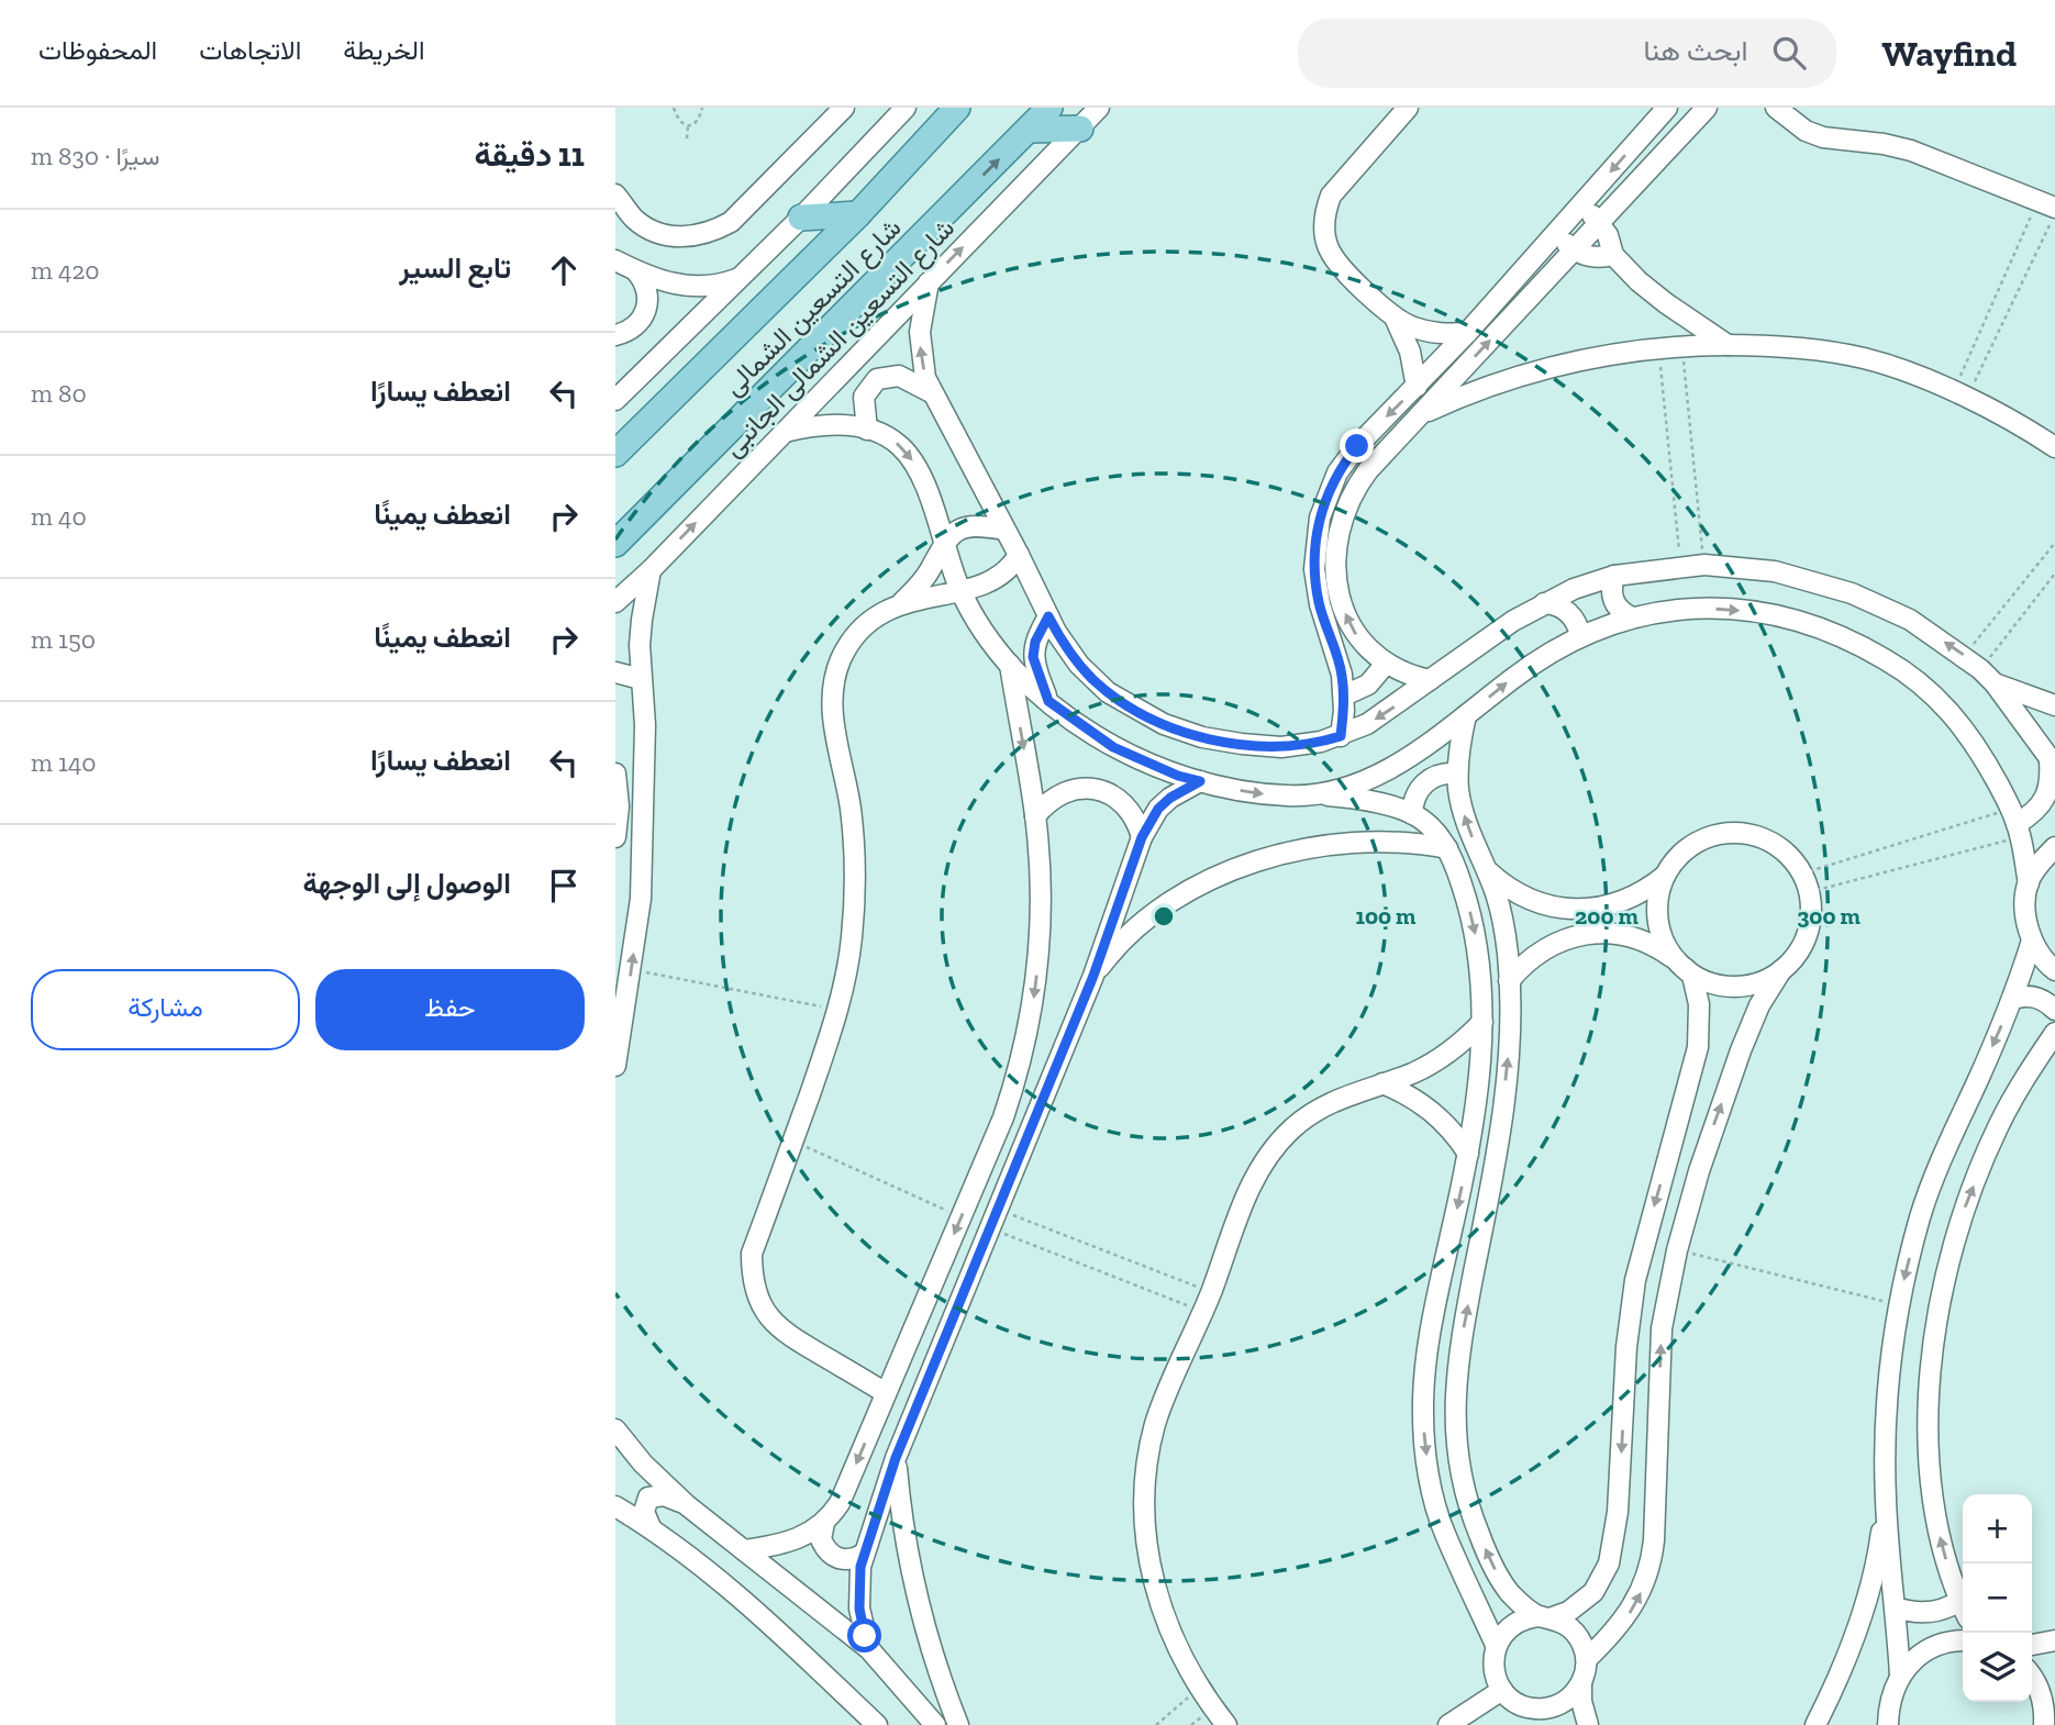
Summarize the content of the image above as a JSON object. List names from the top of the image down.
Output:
{
  "streets": {
    "main road": ["شارع التسعين الشمالى"],
    "street": ["شارع التسعين الشمالى الجانبى"]
  },
  "page": {
    "header": "Wayfind",
    "search": "ابحث هنا",
    "nav": ["الخريطة", "الاتجاهات", "المحفوظات"],
    "heading": ["11 دقيقة", "سيرًا · 830 m"],
    "list": [
      ["تابع السير", "420 m"],
      ["انعطف يسارًا", "80 m"],
      ["انعطف يمينًا", "40 m"],
      ["انعطف يمينًا", "150 m"],
      ["انعطف يسارًا", "140 m"],
      "الوصول إلى الوجهة"
    ],
    "buttons": ["حفظ", "مشاركة"],
    "map_buttons": ["+", "−"]
  },
  "rings": ["100 m", "200 m", "300 m"]
}
